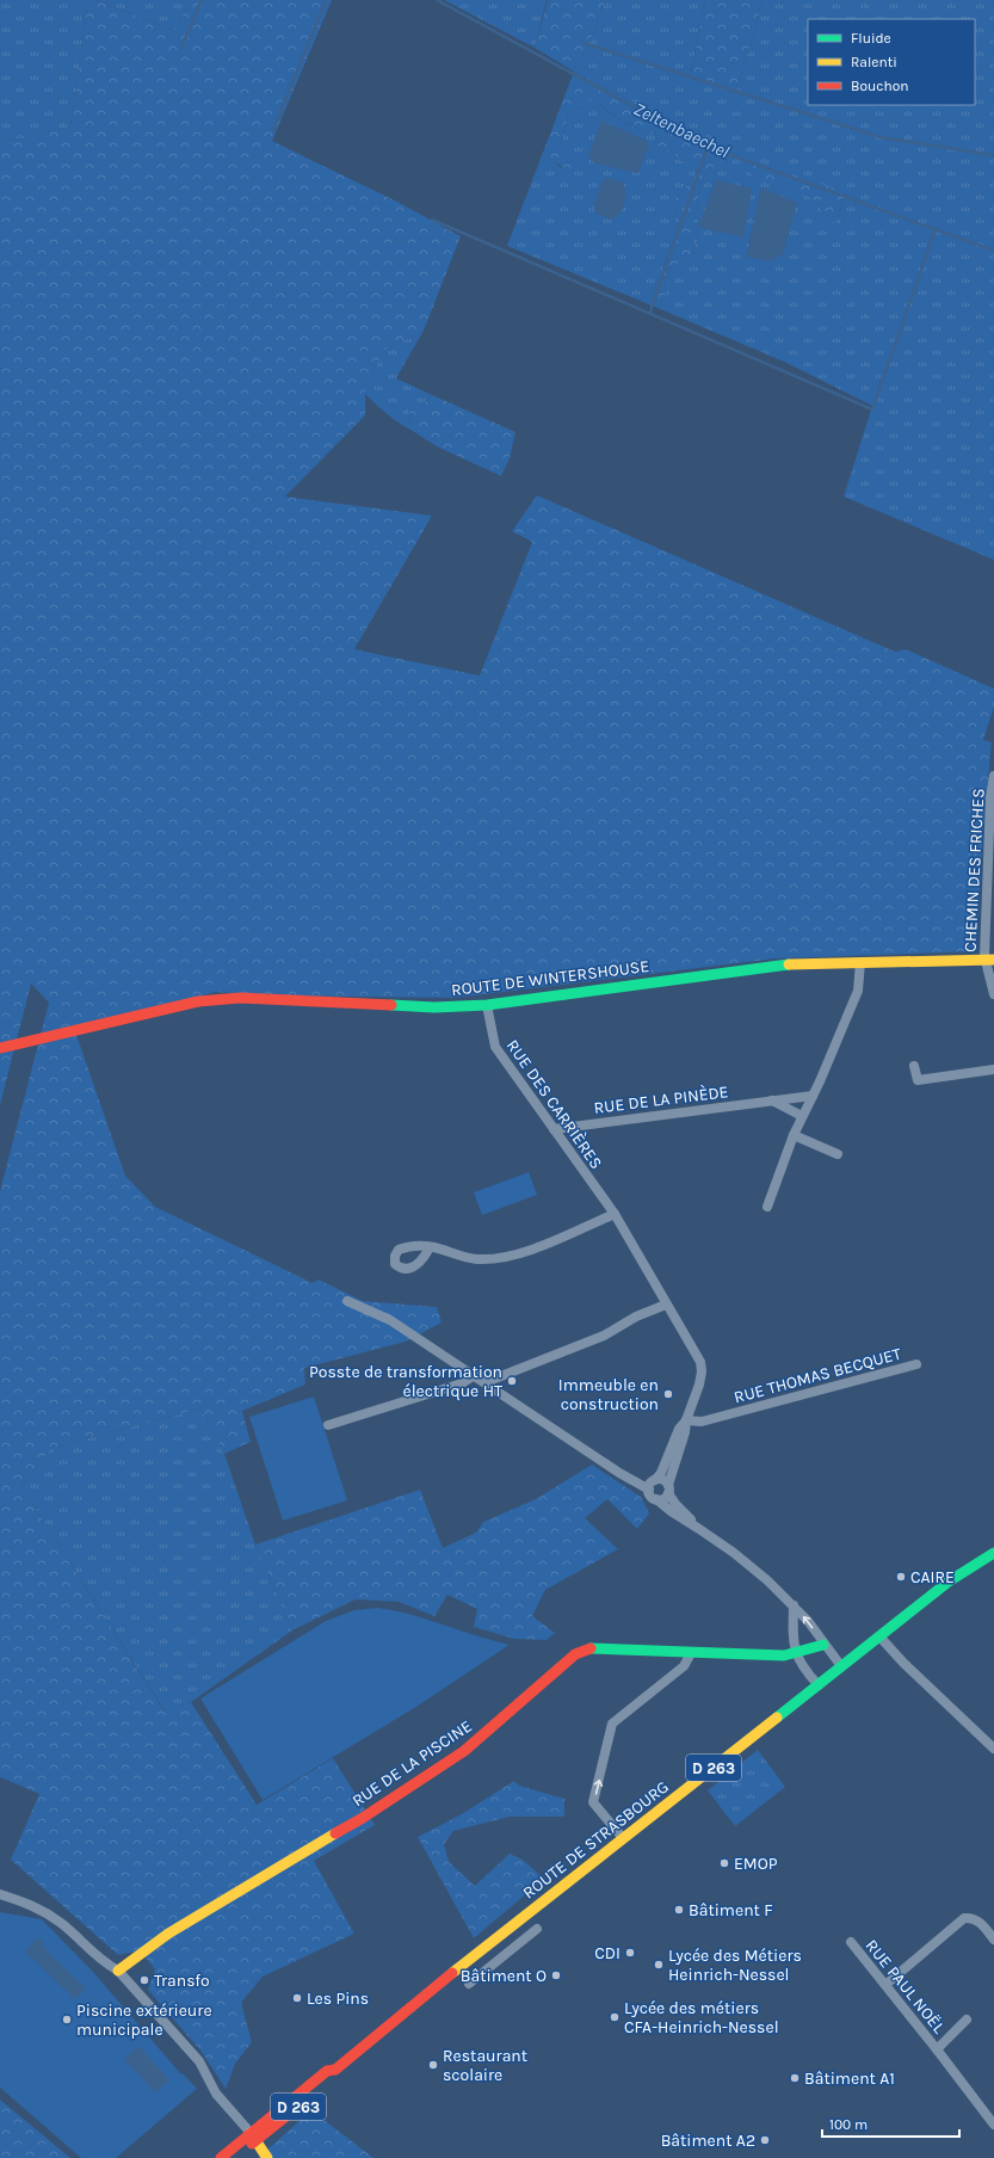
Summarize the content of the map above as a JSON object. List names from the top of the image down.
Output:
{
  "streets": {
    "street": [
      "CHEMIN DES FRICHES",
      "ROUTE DE WINTERSHOUSE",
      "RUE DE LA PINÈDE",
      "RUE DES CARRIÈRES",
      "RUE THOMAS BECQUET",
      "RUE DE LA PISCINE",
      "D 263",
      "ROUTE DE STRASBOURG",
      "RUE PAUL NOËL"
    ]
  },
  "crossings": [
    ["CHEMIN DES FRICHES", "ROUTE DE WINTERSHOUSE"],
    ["ROUTE DE WINTERSHOUSE", "RUE DES CARRIÈRES"],
    ["RUE DE LA PINÈDE", "RUE DES CARRIÈRES"],
    ["RUE DES CARRIÈRES", "RUE THOMAS BECQUET"]
  ],
  "water": ["Zeltenbaechel"],
  "places": [
    "Posste de transformation électrique HT",
    "Immeuble en construction",
    "CAIRE",
    "EMOP",
    "Bâtiment F",
    "CDI",
    "Lycée des Métiers Heinrich-Nessel",
    "Bâtiment O",
    "Transfo",
    "Les Pins",
    "Lycée des métiers CFA-Heinrich-Nessel",
    "Piscine extérieure municipale",
    "Restaurant scolaire",
    "Bâtiment A1",
    "Bâtiment A2"
  ],
  "legend": ["Fluide", "Ralenti", "Bouchon"],
  "scale_bar": "100 m"
}
